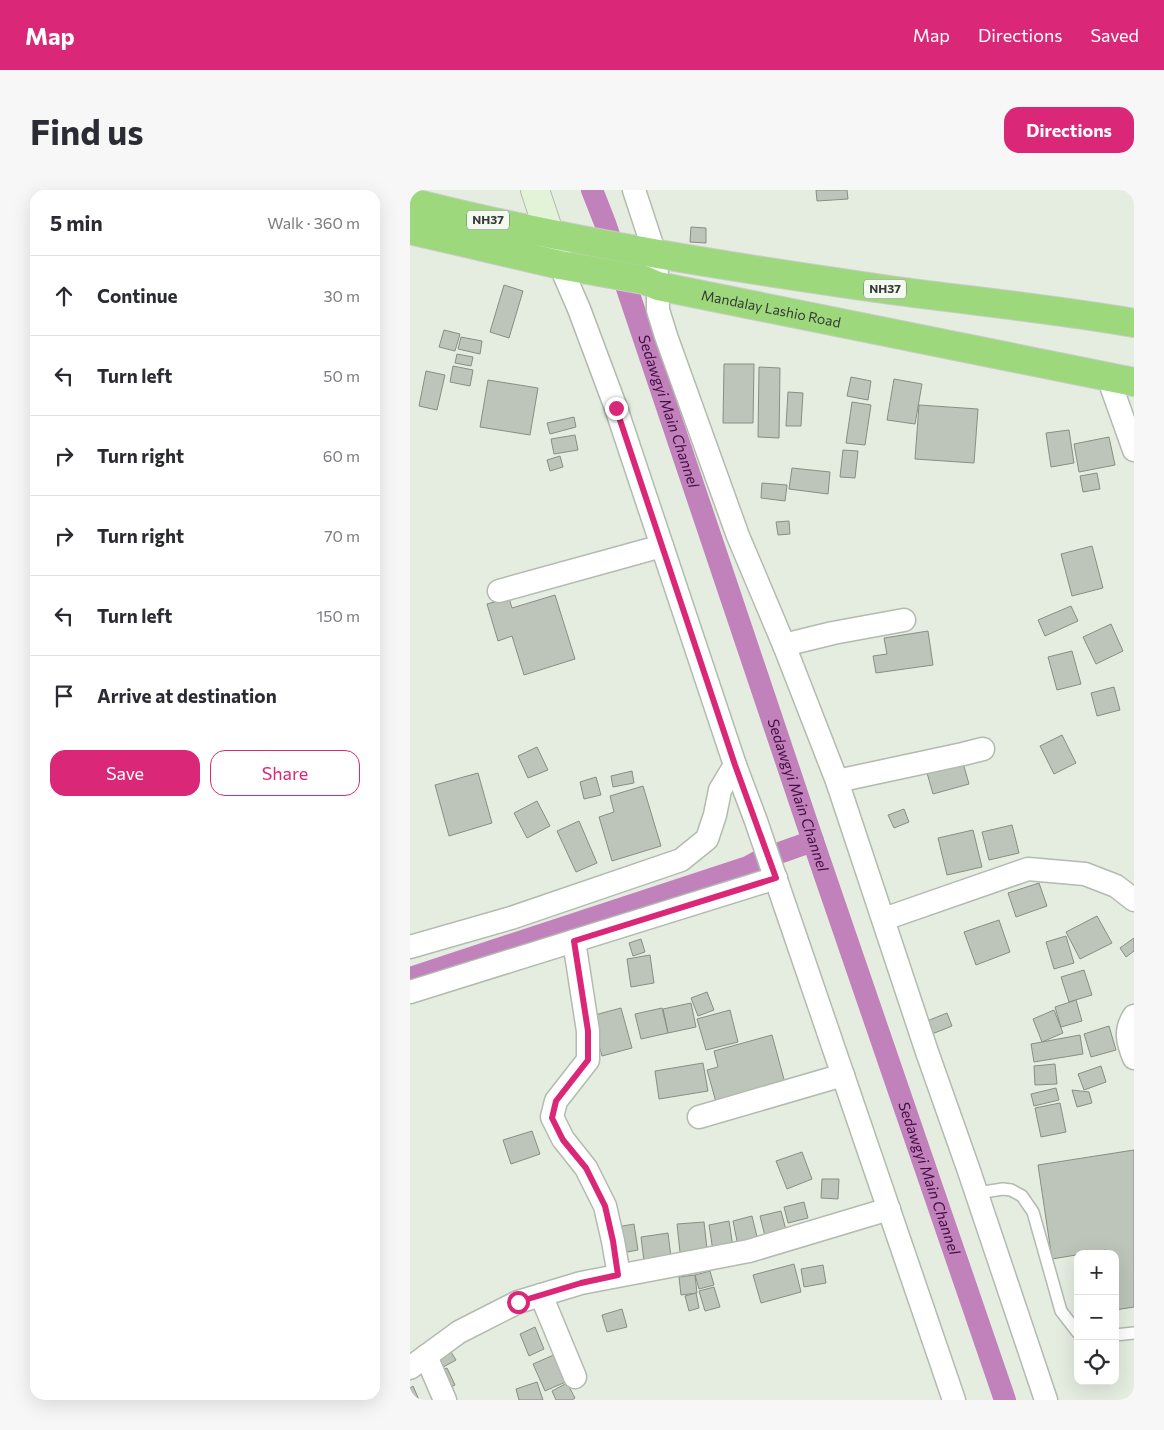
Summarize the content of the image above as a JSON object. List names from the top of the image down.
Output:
{
  "streets": {
    "highway": ["NH37", "Mandalay Lashio Road"]
  },
  "water": ["Sedawgyi Main Channel"],
  "page": {
    "header": "Map",
    "nav": ["Map", "Directions", "Saved"],
    "buttons": [
      "Directions",
      ["Save", "Share"]
    ],
    "title": "Find us",
    "heading": ["5 min", "Walk · 360 m"],
    "list": [
      ["Continue", "30 m"],
      ["Turn left", "50 m"],
      ["Turn right", "60 m"],
      ["Turn right", "70 m"],
      ["Turn left", "150 m"],
      "Arrive at destination"
    ],
    "map_buttons": ["+", "−"]
  }
}
